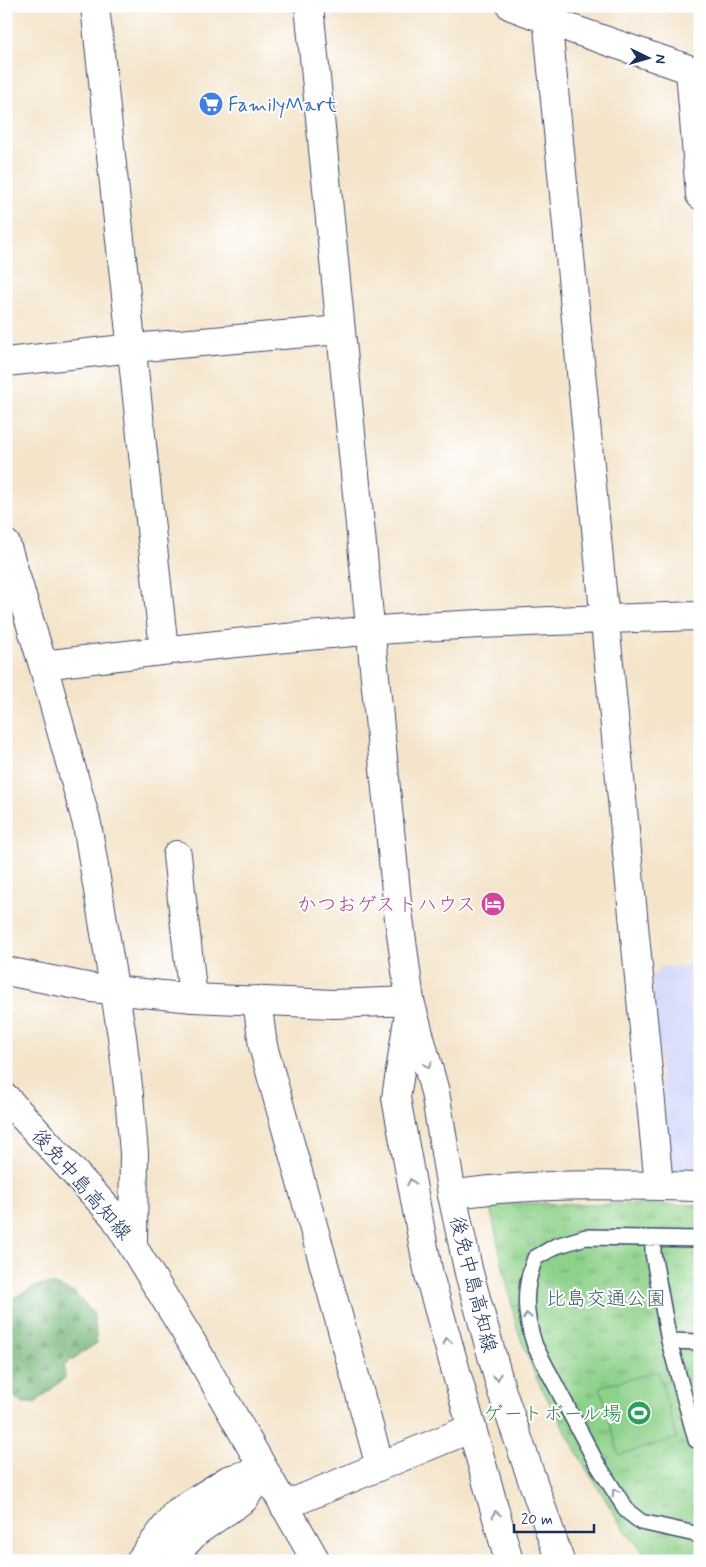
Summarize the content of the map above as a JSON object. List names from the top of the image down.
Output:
{
  "streets": {
    "street": ["後免中島高知線"]
  },
  "parks": ["比島交通公園"],
  "places": {
    "supermarket": ["FamilyMart"],
    "hotel": ["かつおゲストハウス"],
    "sports": ["ゲートボール場"]
  },
  "scale_bar": "20 m",
  "north": "right"
}
